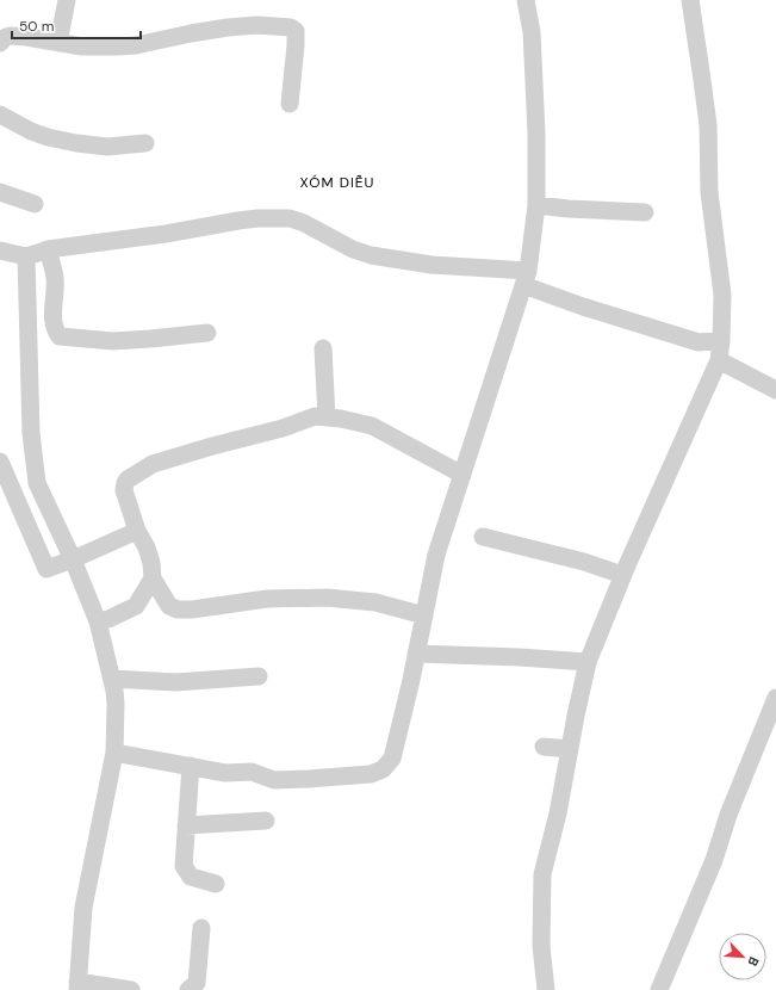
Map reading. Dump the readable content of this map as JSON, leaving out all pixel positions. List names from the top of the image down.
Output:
{
  "districts": ["XÓM DIỄU"],
  "scale_bar": "50 m",
  "north": "bottom right"
}
